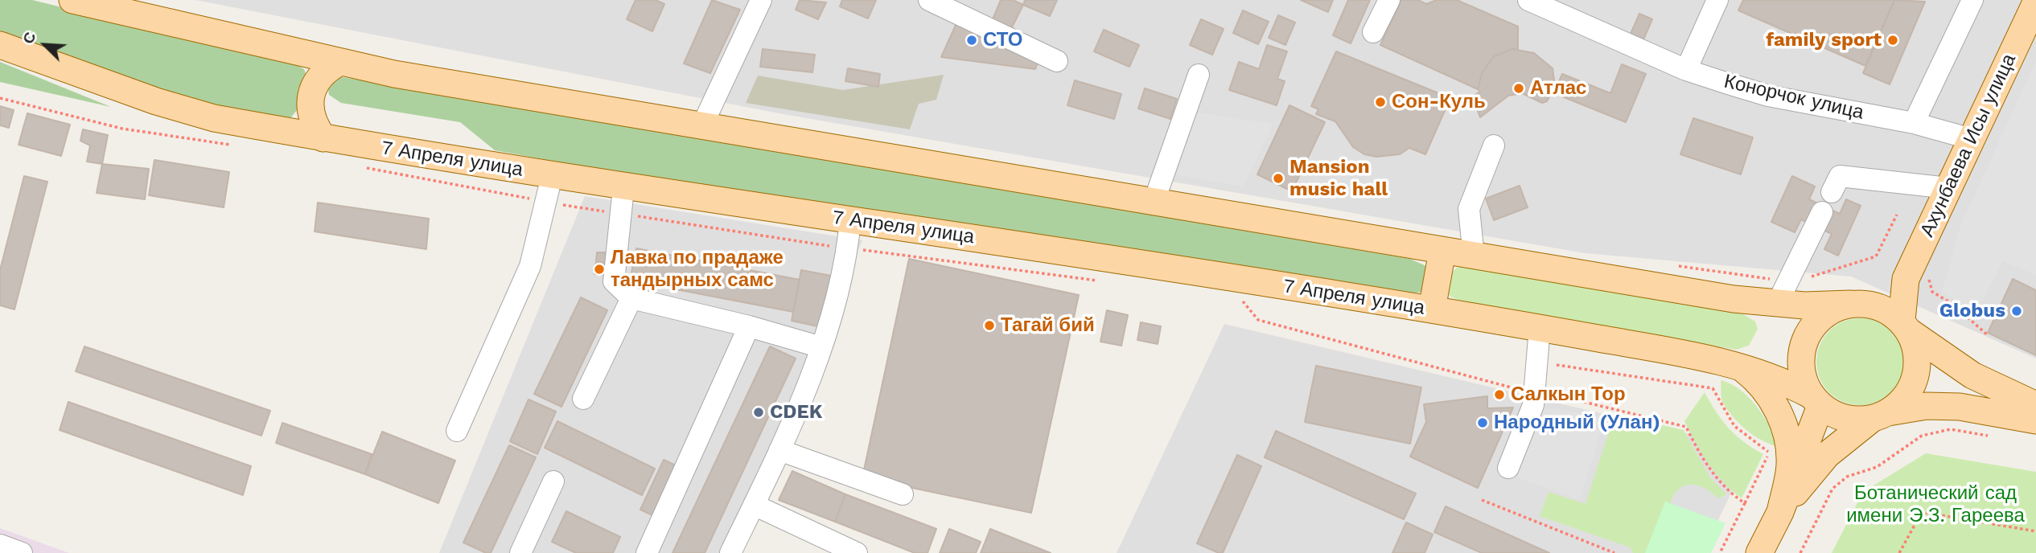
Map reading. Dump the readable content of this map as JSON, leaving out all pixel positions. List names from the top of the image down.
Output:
{
  "streets": {
    "main road": ["Ахунбаева Исы улица", "7 Апреля улица"],
    "street": ["Конорчок улица"]
  },
  "crossings": [
    ["Конорчок улица", "Ахунбаева Исы улица"],
    ["Ахунбаева Исы улица", "7 Апреля улица"]
  ],
  "parks": ["Ботанический сад имени Э.З. Гареева"],
  "places": [
    "СТО",
    "family sport",
    "Атлас",
    "Сон-Куль",
    "Mansion music hall",
    "Лавка по прадаже тандырных самс",
    "Globus",
    "Тагай бий",
    "Салкын Тор",
    "CDEK",
    "Народный (Улан)"
  ],
  "north": "top left"
}
